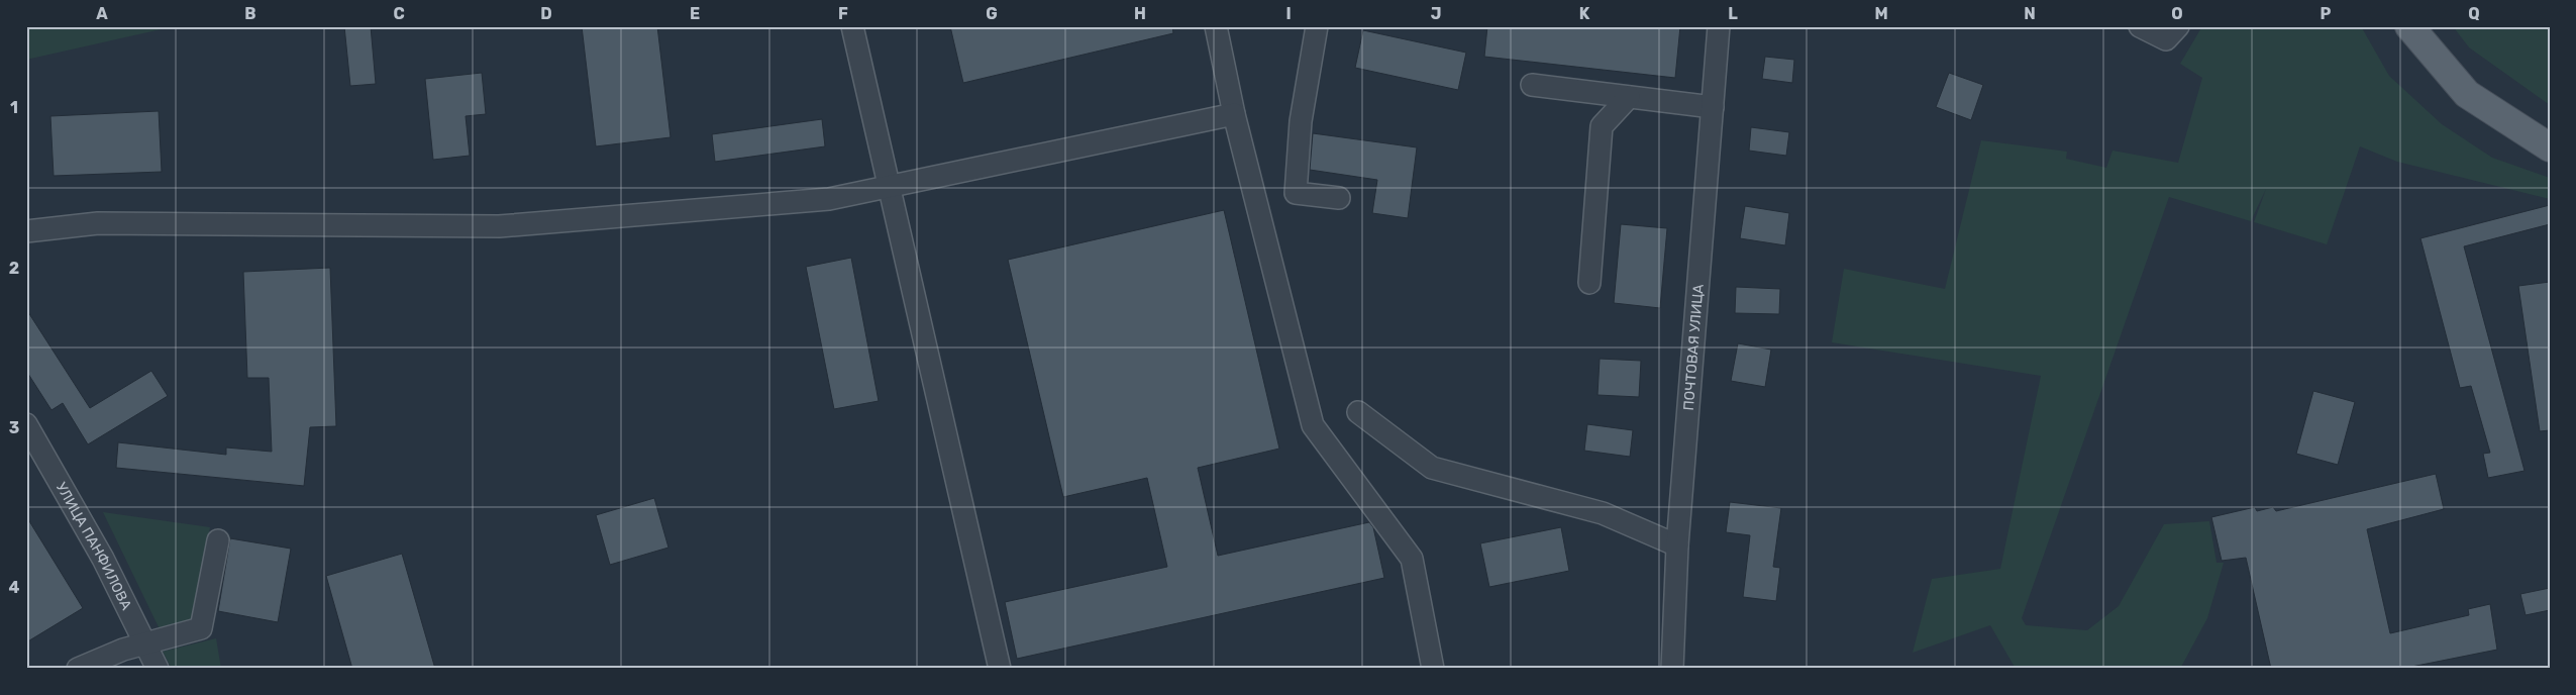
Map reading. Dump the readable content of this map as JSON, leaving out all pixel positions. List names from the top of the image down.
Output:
{
  "streets": {
    "street": ["ПОЧТОВАЯ УЛИЦА", "УЛИЦА ПАНФИЛОВА"]
  },
  "grid": {
    "columns": [
      "A",
      "B",
      "C",
      "D",
      "E",
      "F",
      "G",
      "H",
      "I",
      "J",
      "K",
      "L",
      "M",
      "N",
      "O",
      "P",
      "Q"
    ],
    "rows": [
      "1",
      "2",
      "3",
      "4"
    ]
  }
}
